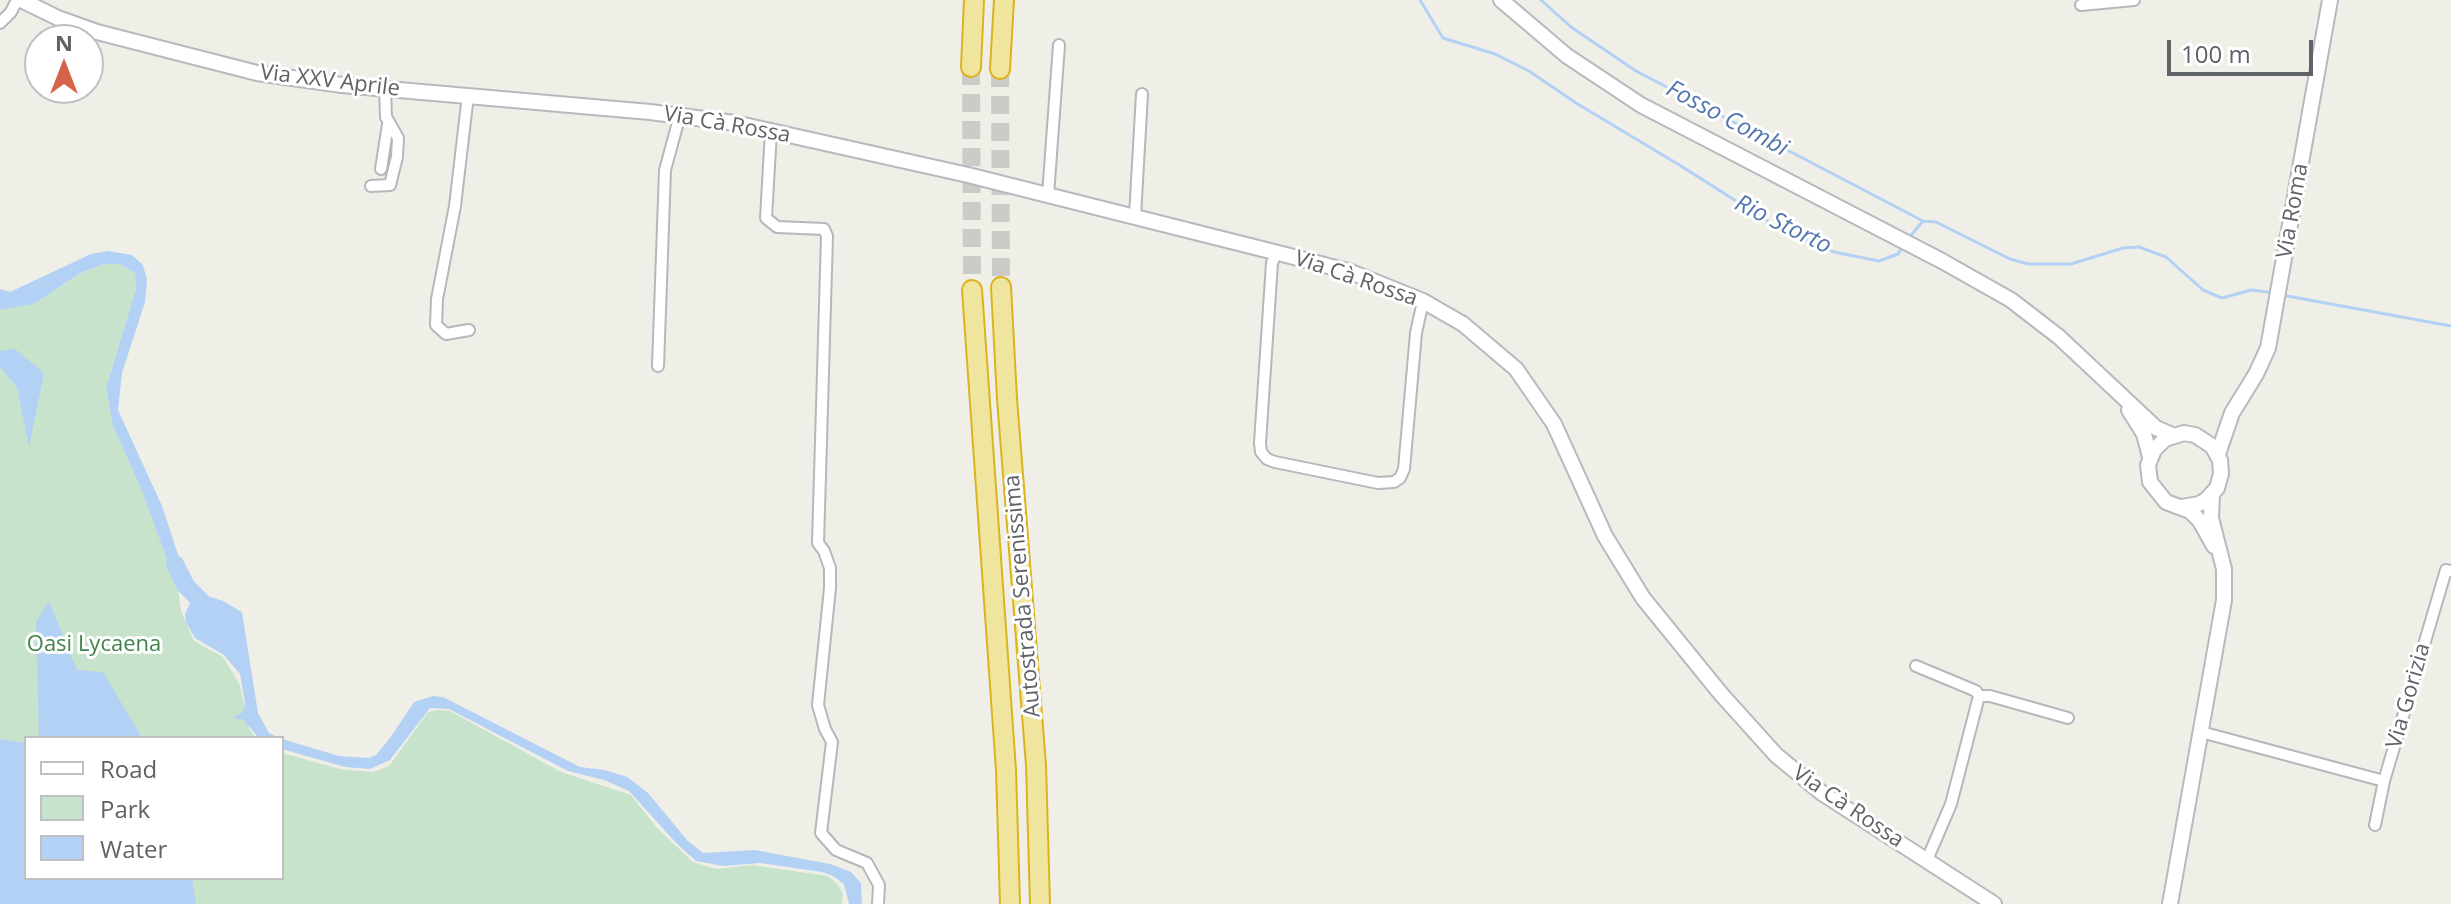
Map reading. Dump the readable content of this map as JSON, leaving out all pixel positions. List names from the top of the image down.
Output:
{
  "streets": {
    "highway": ["Autostrada Serenissima"],
    "main road": ["Via XXV Aprile", "Via Cà Rossa", "Via Roma"],
    "street": ["Via Gorizia"]
  },
  "crossings": [
    ["Via XXV Aprile", "Via Cà Rossa"]
  ],
  "water": ["Fosso Combi", "Rio Storto"],
  "parks": ["Oasi Lycaena"],
  "legend": ["Road", "Park", "Water"],
  "scale_bar": "100 m",
  "north": "top"
}
